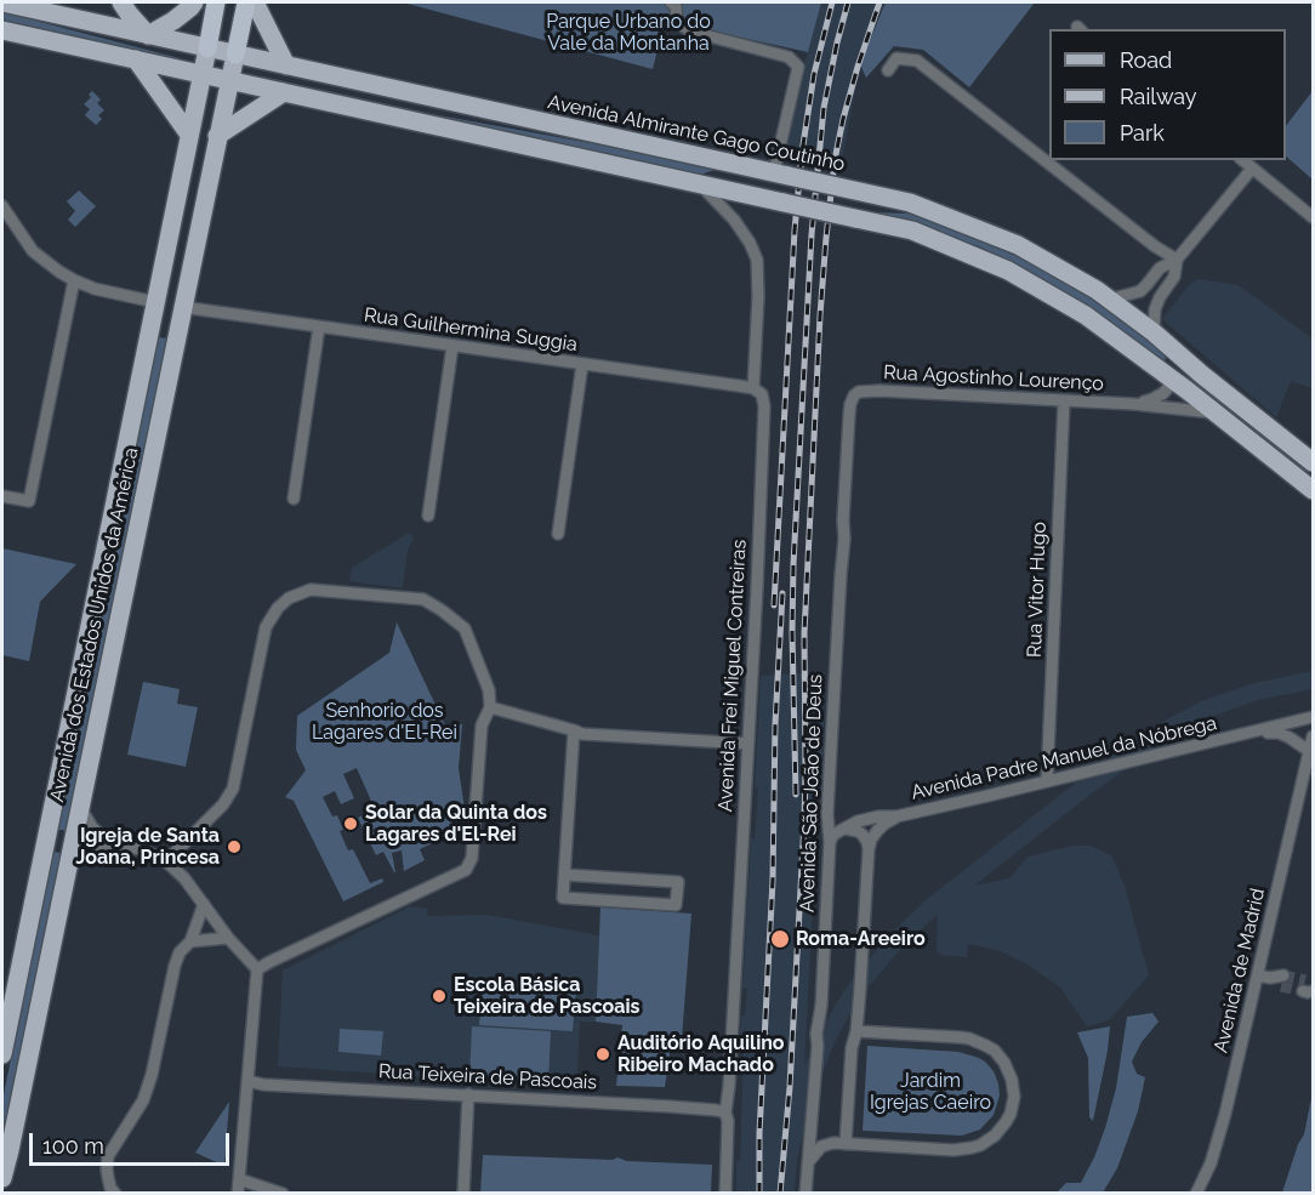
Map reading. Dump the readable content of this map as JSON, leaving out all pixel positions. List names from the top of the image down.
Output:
{
  "streets": {
    "main road": ["Avenida Almirante Gago Coutinho", "Avenida dos Estados Unidos da América"],
    "street": [
      "Rua Guilhermina Suggia",
      "Rua Agostinho Lourenço",
      "Rua Vitor Hugo",
      "Avenida Frei Miguel Contreiras",
      "Avenida Padre Manuel da Nóbrega",
      "Avenida São João de Deus",
      "Avenida de Madrid",
      "Rua Teixeira de Pascoais"
    ]
  },
  "crossings": [
    ["Avenida Almirante Gago Coutinho", "Avenida dos Estados Unidos da América"],
    ["Rua Guilhermina Suggia", "Avenida dos Estados Unidos da América"],
    ["Rua Guilhermina Suggia", "Avenida Frei Miguel Contreiras"],
    ["Rua Agostinho Lourenço", "Rua Vitor Hugo"],
    ["Rua Agostinho Lourenço", "Avenida São João de Deus"],
    ["Rua Vitor Hugo", "Avenida Padre Manuel da Nóbrega"],
    ["Avenida Frei Miguel Contreiras", "Rua Teixeira de Pascoais"],
    ["Avenida Padre Manuel da Nóbrega", "Avenida São João de Deus"]
  ],
  "parks": ["Parque Urbano do Vale da Montanha", "Senhorio dos Lagares d'El-Rei", "Jardim Igrejas Caeiro"],
  "places": [
    "Solar da Quinta dos Lagares d'El-Rei",
    "Igreja de Santa Joana, Princesa",
    "Roma-Areeiro",
    "Escola Básica Teixeira de Pascoais",
    "Auditório Aquilino Ribeiro Machado"
  ],
  "legend": ["Road", "Railway", "Park"],
  "scale_bar": "100 m"
}
